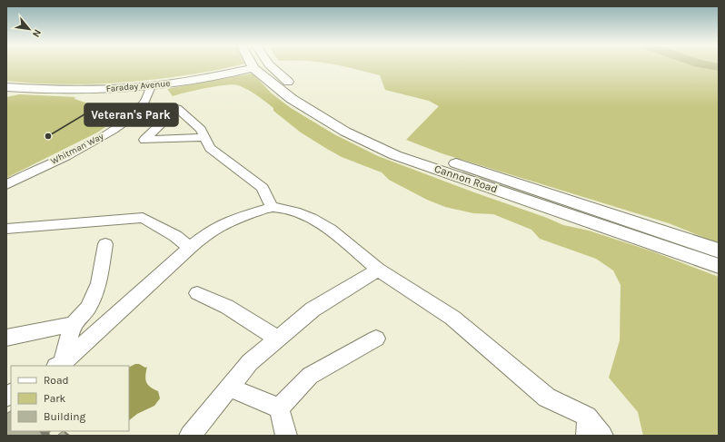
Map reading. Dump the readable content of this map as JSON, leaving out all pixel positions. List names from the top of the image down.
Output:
{
  "streets": {
    "main road": ["Faraday Avenue", "Cannon Road"],
    "street": ["Whitman Way"]
  },
  "crossings": [
    ["Faraday Avenue", "Whitman Way"],
    ["Faraday Avenue", "Cannon Road"]
  ],
  "places": ["Veteran's Park"],
  "legend": ["Road", "Park", "Building"],
  "north": "bottom right"
}
